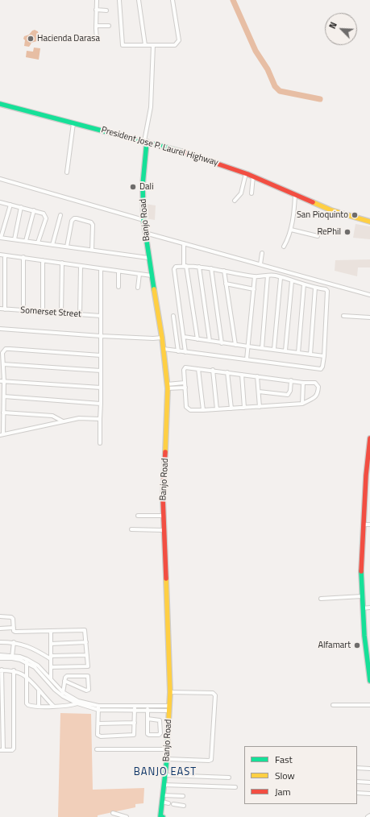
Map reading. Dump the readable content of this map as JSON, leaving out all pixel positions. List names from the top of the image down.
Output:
{
  "streets": {
    "main road": ["President Jose P. Laurel Highway", "Banjo Road"],
    "street": ["Somerset Street"]
  },
  "crossings": [
    ["President Jose P. Laurel Highway", "Banjo Road"]
  ],
  "districts": ["BANJO EAST"],
  "places": [
    "Hacienda Darasa",
    "Dali",
    "San Pioquinto",
    "RePhil",
    "Alfamart"
  ],
  "legend": ["Fast", "Slow", "Jam"],
  "north": "top left"
}
